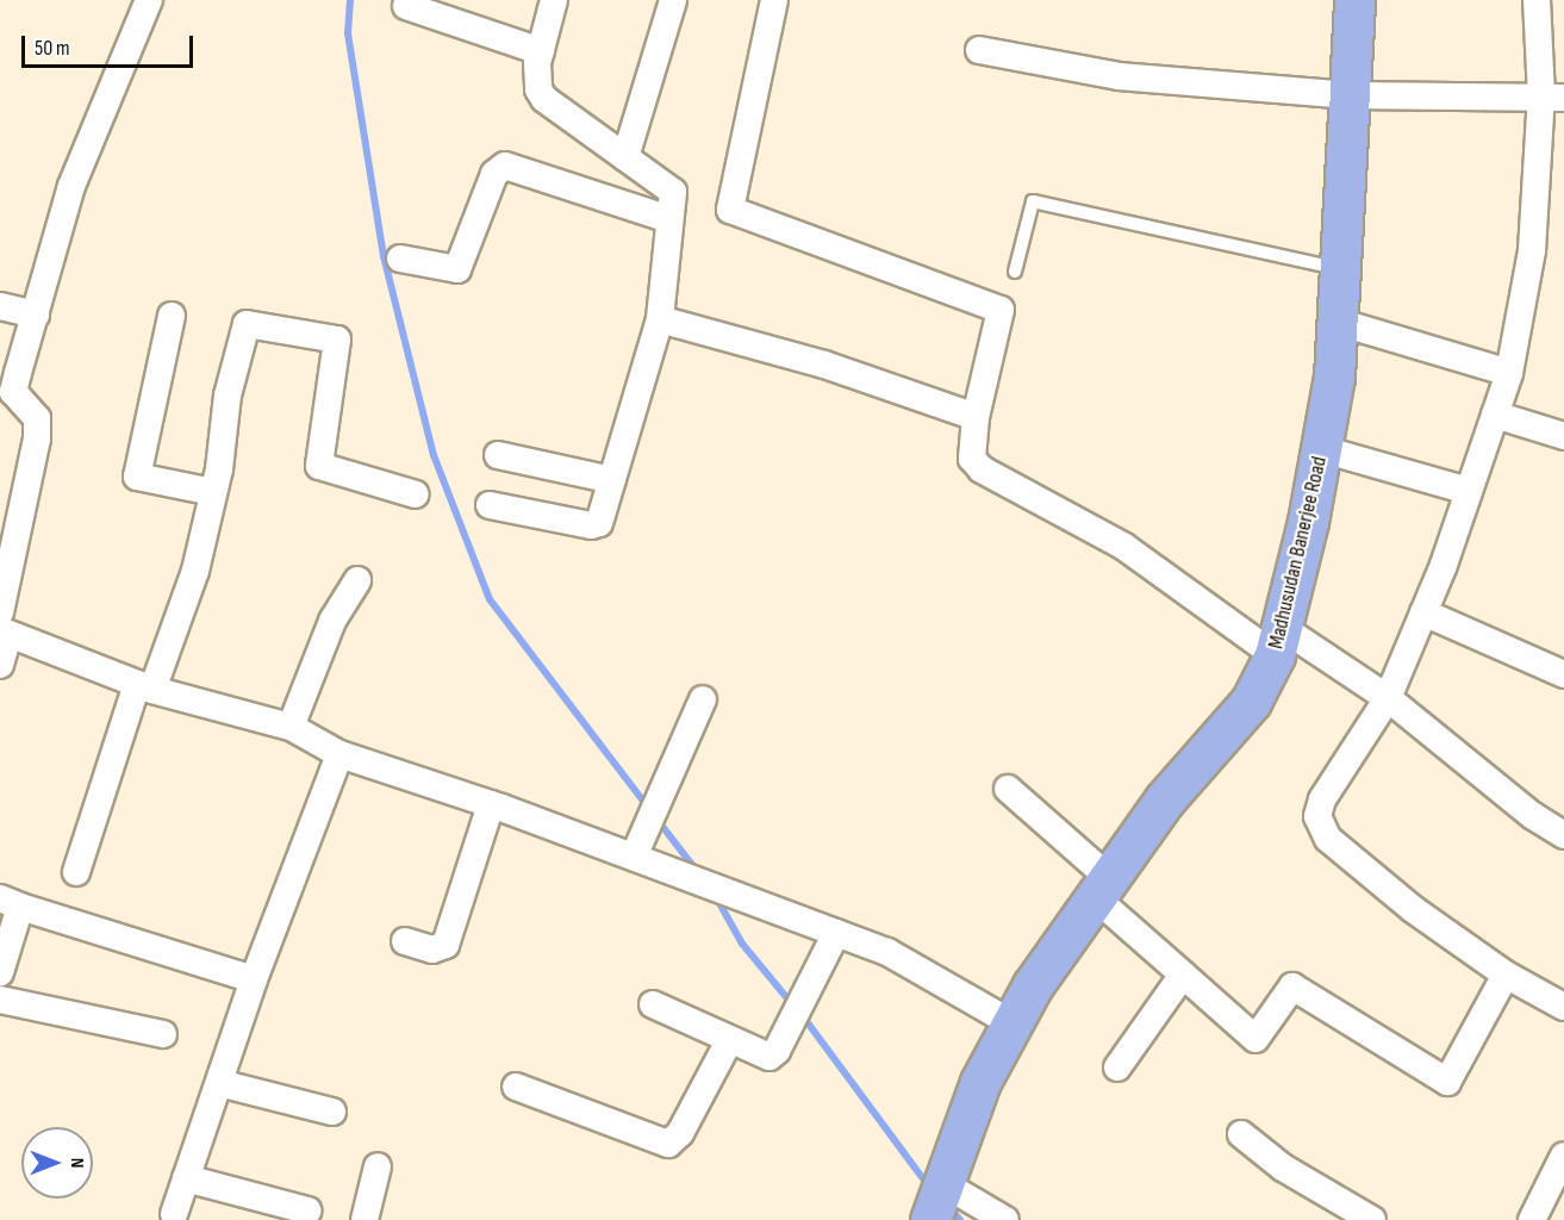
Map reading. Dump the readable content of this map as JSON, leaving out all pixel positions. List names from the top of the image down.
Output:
{
  "streets": {
    "main road": ["Madhusudan Banerjee Road"]
  },
  "scale_bar": "50 m",
  "north": "right"
}
